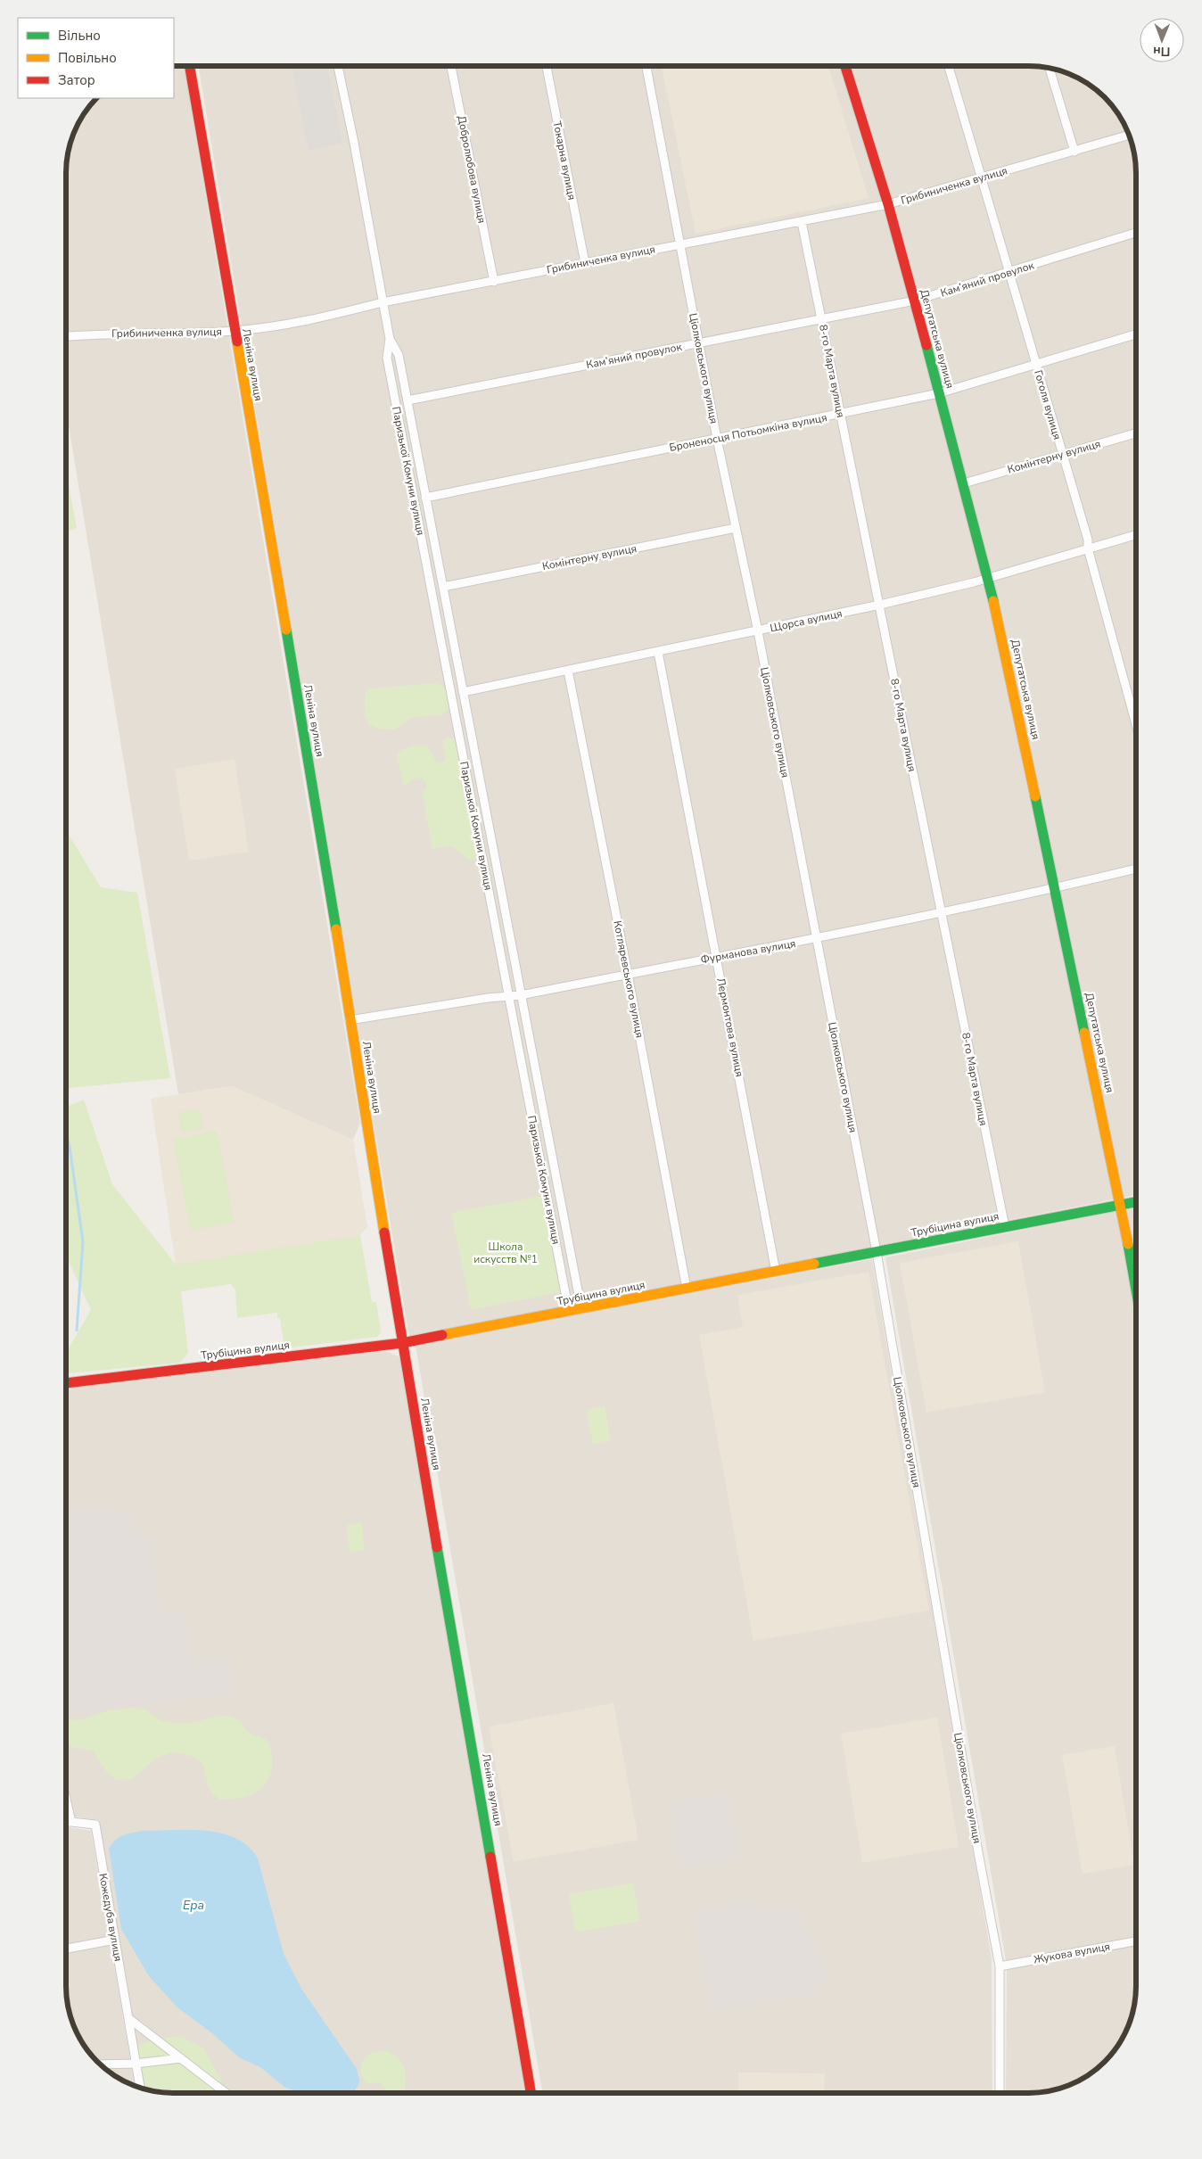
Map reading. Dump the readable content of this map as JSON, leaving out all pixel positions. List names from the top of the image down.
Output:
{
  "streets": {
    "street": [
      "Токарна вулиця",
      "Добролюбова вулиця",
      "Грибиниченка вулиця",
      "Кам’яний провулок",
      "Депутатська вулиця",
      "Леніна вулиця",
      "Ціолковського вулиця",
      "8-го Марта вулиця",
      "Гоголя вулиця",
      "Броненосця Потьомкіна вулиця",
      "Комінтерну вулиця",
      "Паризької Комуни вулиця",
      "Щорса вулиця",
      "Фурманова вулиця",
      "Котляревського вулиця",
      "Лермонтова вулиця",
      "Трубіцина вулиця",
      "Кожедуба вулиця",
      "Жукова вулиця"
    ]
  },
  "crossings": [
    ["Токарна вулиця", "Грибиниченка вулиця"],
    ["Добролюбова вулиця", "Грибиниченка вулиця"],
    ["Грибиниченка вулиця", "Депутатська вулиця"],
    ["Грибиниченка вулиця", "Леніна вулиця"],
    ["Грибиниченка вулиця", "Ціолковського вулиця"],
    ["Грибиниченка вулиця", "8-го Марта вулиця"],
    ["Грибиниченка вулиця", "Гоголя вулиця"],
    ["Грибиниченка вулиця", "Паризької Комуни вулиця"],
    ["Кам’яний провулок", "Депутатська вулиця"],
    ["Кам’яний провулок", "Ціолковського вулиця"],
    ["Кам’яний провулок", "8-го Марта вулиця"],
    ["Кам’яний провулок", "Гоголя вулиця"],
    ["Кам’яний провулок", "Паризької Комуни вулиця"],
    ["Депутатська вулиця", "Броненосця Потьомкіна вулиця"],
    ["Депутатська вулиця", "Комінтерну вулиця"],
    ["Депутатська вулиця", "Щорса вулиця"],
    ["Депутатська вулиця", "Фурманова вулиця"],
    ["Депутатська вулиця", "Трубіцина вулиця"],
    ["Леніна вулиця", "Фурманова вулиця"],
    ["Леніна вулиця", "Трубіцина вулиця"],
    ["Ціолковського вулиця", "Броненосця Потьомкіна вулиця"],
    ["Ціолковського вулиця", "Комінтерну вулиця"],
    ["Ціолковського вулиця", "Щорса вулиця"],
    ["Ціолковського вулиця", "Фурманова вулиця"],
    ["Ціолковського вулиця", "Трубіцина вулиця"],
    ["Ціолковського вулиця", "Жукова вулиця"],
    ["8-го Марта вулиця", "Броненосця Потьомкіна вулиця"],
    ["8-го Марта вулиця", "Щорса вулиця"],
    ["8-го Марта вулиця", "Фурманова вулиця"],
    ["8-го Марта вулиця", "Трубіцина вулиця"],
    ["Гоголя вулиця", "Броненосця Потьомкіна вулиця"],
    ["Гоголя вулиця", "Комінтерну вулиця"],
    ["Гоголя вулиця", "Щорса вулиця"],
    ["Броненосця Потьомкіна вулиця", "Паризької Комуни вулиця"],
    ["Комінтерну вулиця", "Паризької Комуни вулиця"],
    ["Паризької Комуни вулиця", "Щорса вулиця"],
    ["Паризької Комуни вулиця", "Фурманова вулиця"],
    ["Паризької Комуни вулиця", "Трубіцина вулиця"],
    ["Щорса вулиця", "Котляревського вулиця"],
    ["Щорса вулиця", "Лермонтова вулиця"],
    ["Фурманова вулиця", "Котляревського вулиця"],
    ["Фурманова вулиця", "Лермонтова вулиця"],
    ["Котляревського вулиця", "Трубіцина вулиця"],
    ["Лермонтова вулиця", "Трубіцина вулиця"]
  ],
  "water": ["Ера"],
  "parks": ["Школа искусств №1"],
  "legend": ["Вільно", "Повільно", "Затор"],
  "north": "bottom"
}
